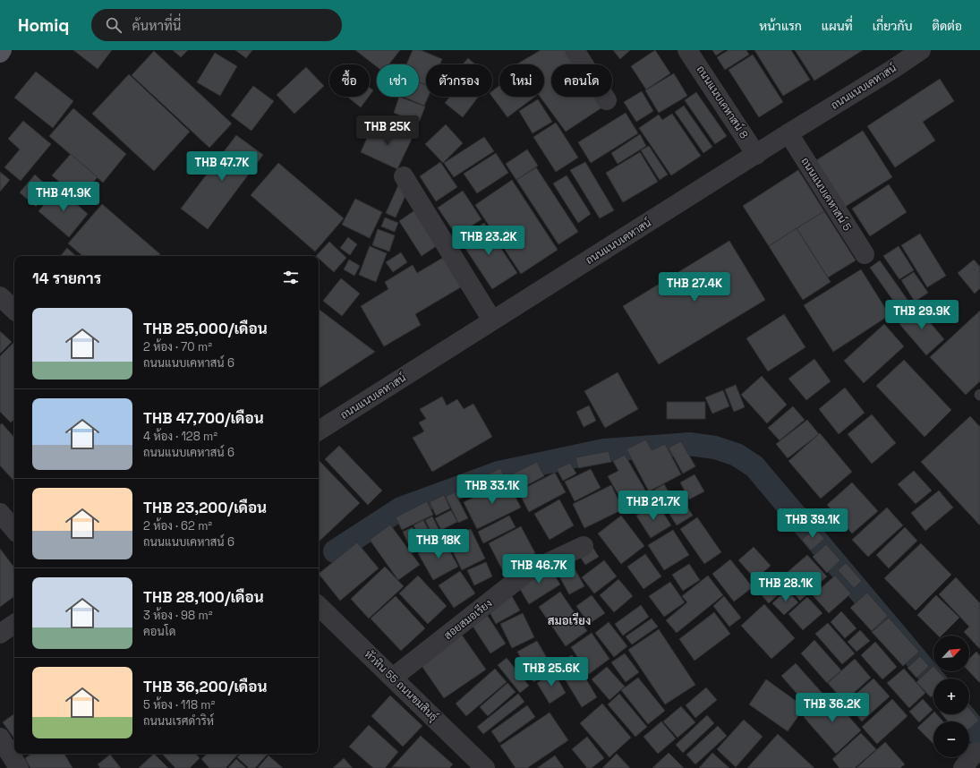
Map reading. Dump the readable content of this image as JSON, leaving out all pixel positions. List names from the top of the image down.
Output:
{
  "streets": {
    "street": [
      "ถนนแนบเคหาสน์",
      "ถนนแนบเคหาสน์ 8",
      "ถนนแนบเคหาสน์ 5",
      "สอยสมอเรียง",
      "หัวหิน 55 ถนนชมสินธุ์"
    ]
  },
  "crossings": [
    ["ถนนแนบเคหาสน์", "ถนนแนบเคหาสน์ 8"],
    ["ถนนแนบเคหาสน์", "ถนนแนบเคหาสน์ 5"],
    ["สอยสมอเรียง", "หัวหิน 55 ถนนชมสินธุ์"]
  ],
  "districts": ["สมอเรียง"],
  "north": "top right",
  "page": {
    "header": "Homiq",
    "search": "ค้นหาที่นี่",
    "nav": [
      "หน้าแรก",
      "แผนที่",
      "เกี่ยวกับ",
      "ติดต่อ"
    ],
    "chip": [
      "ซื้อ",
      "เช่า",
      "ตัวกรอง",
      "ใหม่",
      "คอนโด"
    ],
    "price": [
      "THB 25K",
      "THB 47.7K",
      "THB 41.9K",
      "THB 23.2K",
      "THB 27.4K",
      "THB 29.9K",
      "THB 33.1K",
      "THB 21.7K",
      "THB 39.1K",
      "THB 18K",
      "THB 46.7K",
      "THB 28.1K",
      "THB 25.6K",
      "THB 36.2K"
    ],
    "heading": "14 รายการ",
    "list": [
      {
        "name": "THB 25,000/เดือน",
        "note": "2 ห้อง · 70 m² · ถนนแนบเคหาสน์ 6"
      },
      {
        "name": "THB 47,700/เดือน",
        "note": "4 ห้อง · 128 m² · ถนนแนบเคหาสน์ 6"
      },
      {
        "name": "THB 23,200/เดือน",
        "note": "2 ห้อง · 62 m² · ถนนแนบเคหาสน์ 6"
      },
      {
        "name": "THB 28,100/เดือน",
        "note": "3 ห้อง · 98 m² · คอนโด"
      },
      {
        "name": "THB 36,200/เดือน",
        "note": "5 ห้อง · 118 m² · ถนนนเรศดำริห์"
      }
    ],
    "map_buttons": ["+", "−"]
  }
}
